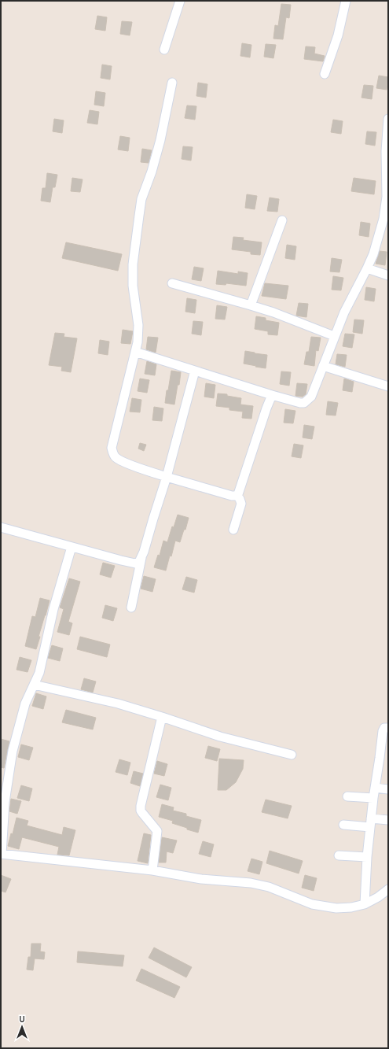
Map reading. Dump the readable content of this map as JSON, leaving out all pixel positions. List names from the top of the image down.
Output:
{
  "north": "top"
}
